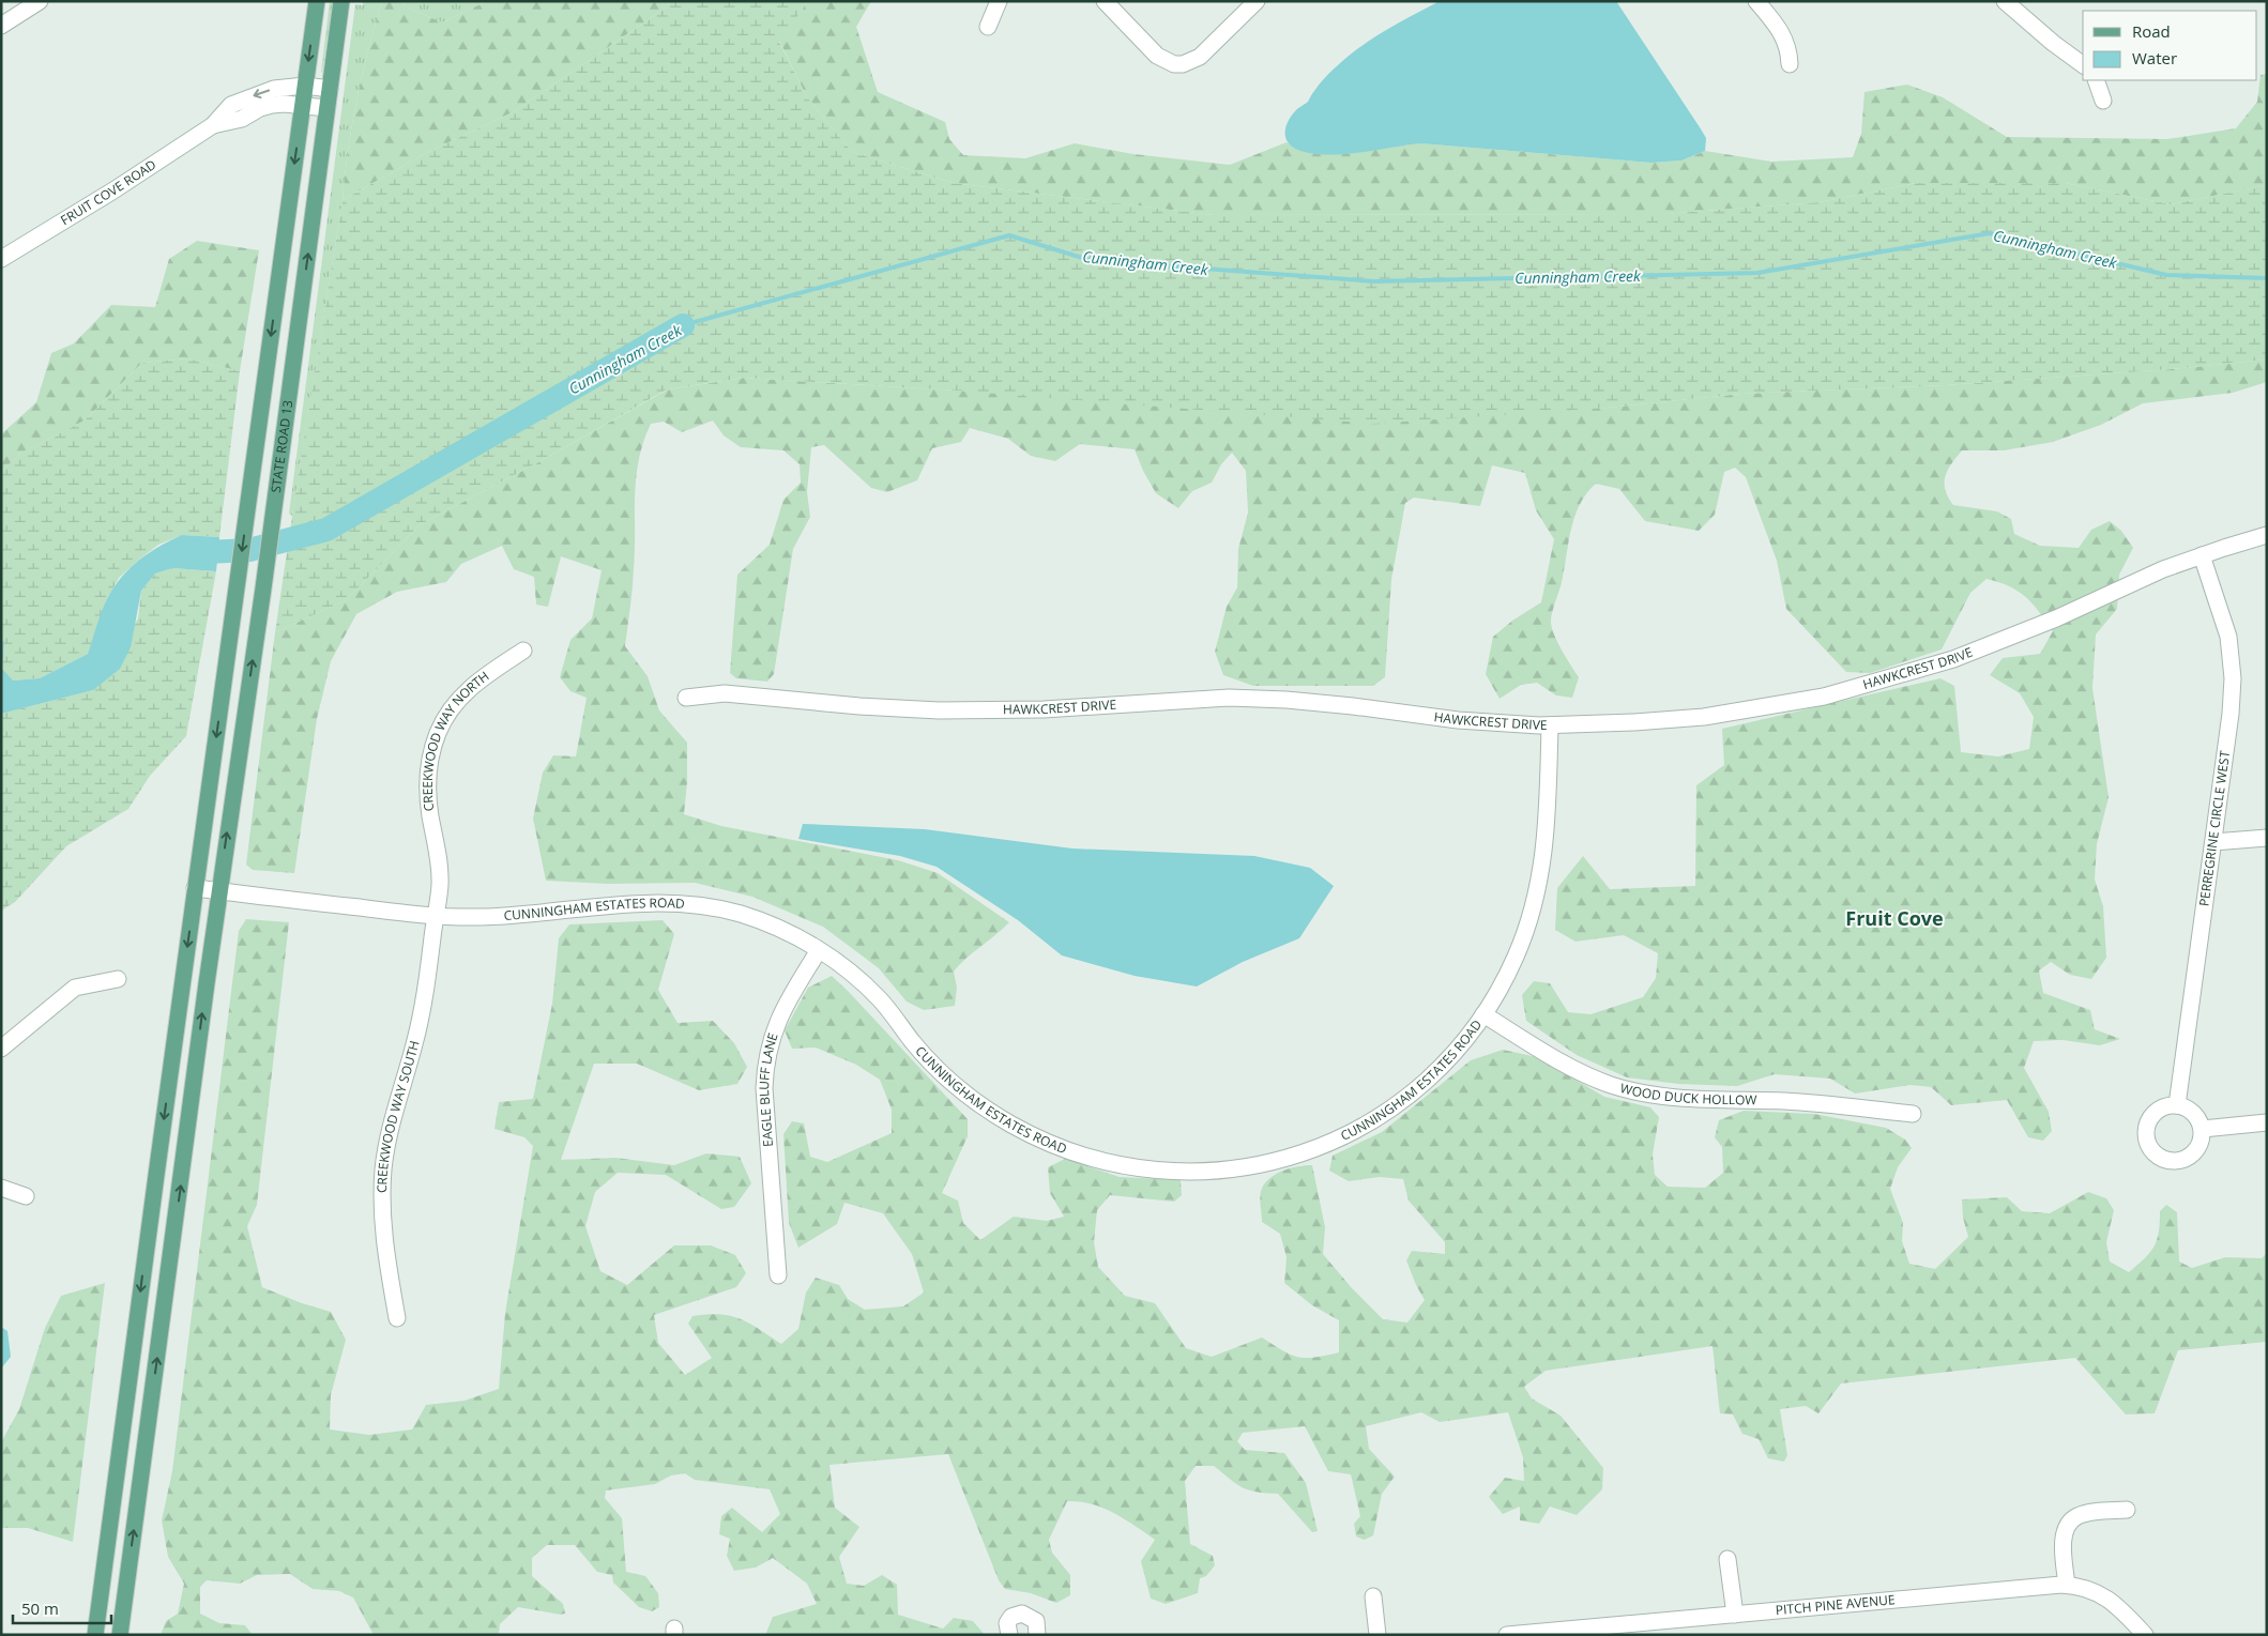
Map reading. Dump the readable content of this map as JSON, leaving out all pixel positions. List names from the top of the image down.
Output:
{
  "streets": {
    "main road": ["STATE ROAD 13"],
    "street": [
      "FRUIT COVE ROAD",
      "HAWKCREST DRIVE",
      "CREEKWOOD WAY NORTH",
      "PERREGRINE CIRCLE WEST",
      "CUNNINGHAM ESTATES ROAD",
      "EAGLE BLUFF LANE",
      "WOOD DUCK HOLLOW",
      "CREEKWOOD WAY SOUTH",
      "PITCH PINE AVENUE"
    ]
  },
  "crossings": [
    ["FRUIT COVE ROAD", "STATE ROAD 13"],
    ["STATE ROAD 13", "CUNNINGHAM ESTATES ROAD"],
    ["HAWKCREST DRIVE", "PERREGRINE CIRCLE WEST"],
    ["HAWKCREST DRIVE", "CUNNINGHAM ESTATES ROAD"],
    ["CREEKWOOD WAY NORTH", "CUNNINGHAM ESTATES ROAD"],
    ["CREEKWOOD WAY NORTH", "CREEKWOOD WAY SOUTH"],
    ["CUNNINGHAM ESTATES ROAD", "EAGLE BLUFF LANE"],
    ["CUNNINGHAM ESTATES ROAD", "WOOD DUCK HOLLOW"],
    ["CUNNINGHAM ESTATES ROAD", "CREEKWOOD WAY SOUTH"]
  ],
  "districts": ["Fruit Cove"],
  "water": ["Cunningham Creek"],
  "legend": ["Road", "Water"],
  "scale_bar": "50 m"
}
